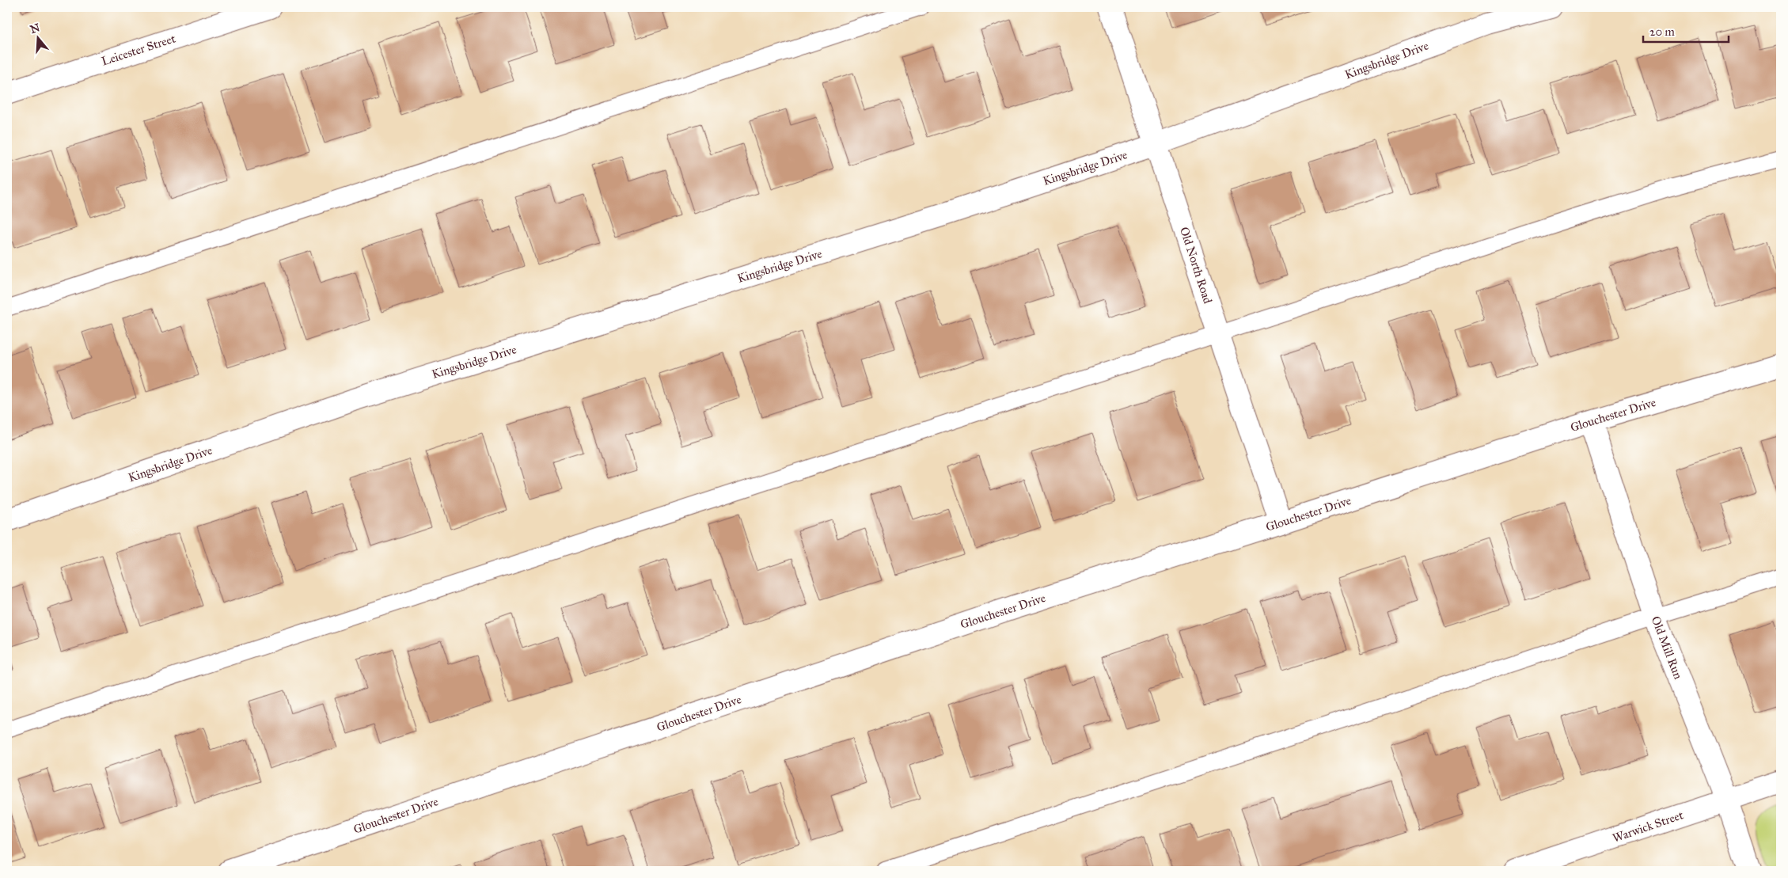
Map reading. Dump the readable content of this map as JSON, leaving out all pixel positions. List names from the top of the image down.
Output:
{
  "streets": {
    "street": [
      "Leicester Street",
      "Kingsbridge Drive",
      "Old North Road",
      "Glouchester Drive",
      "Old Mill Run",
      "Warwick Street"
    ]
  },
  "crossings": [
    ["Kingsbridge Drive", "Old North Road"],
    ["Old North Road", "Glouchester Drive"],
    ["Glouchester Drive", "Old Mill Run"],
    ["Old Mill Run", "Warwick Street"]
  ],
  "scale_bar": "20 m",
  "north": "top"
}
